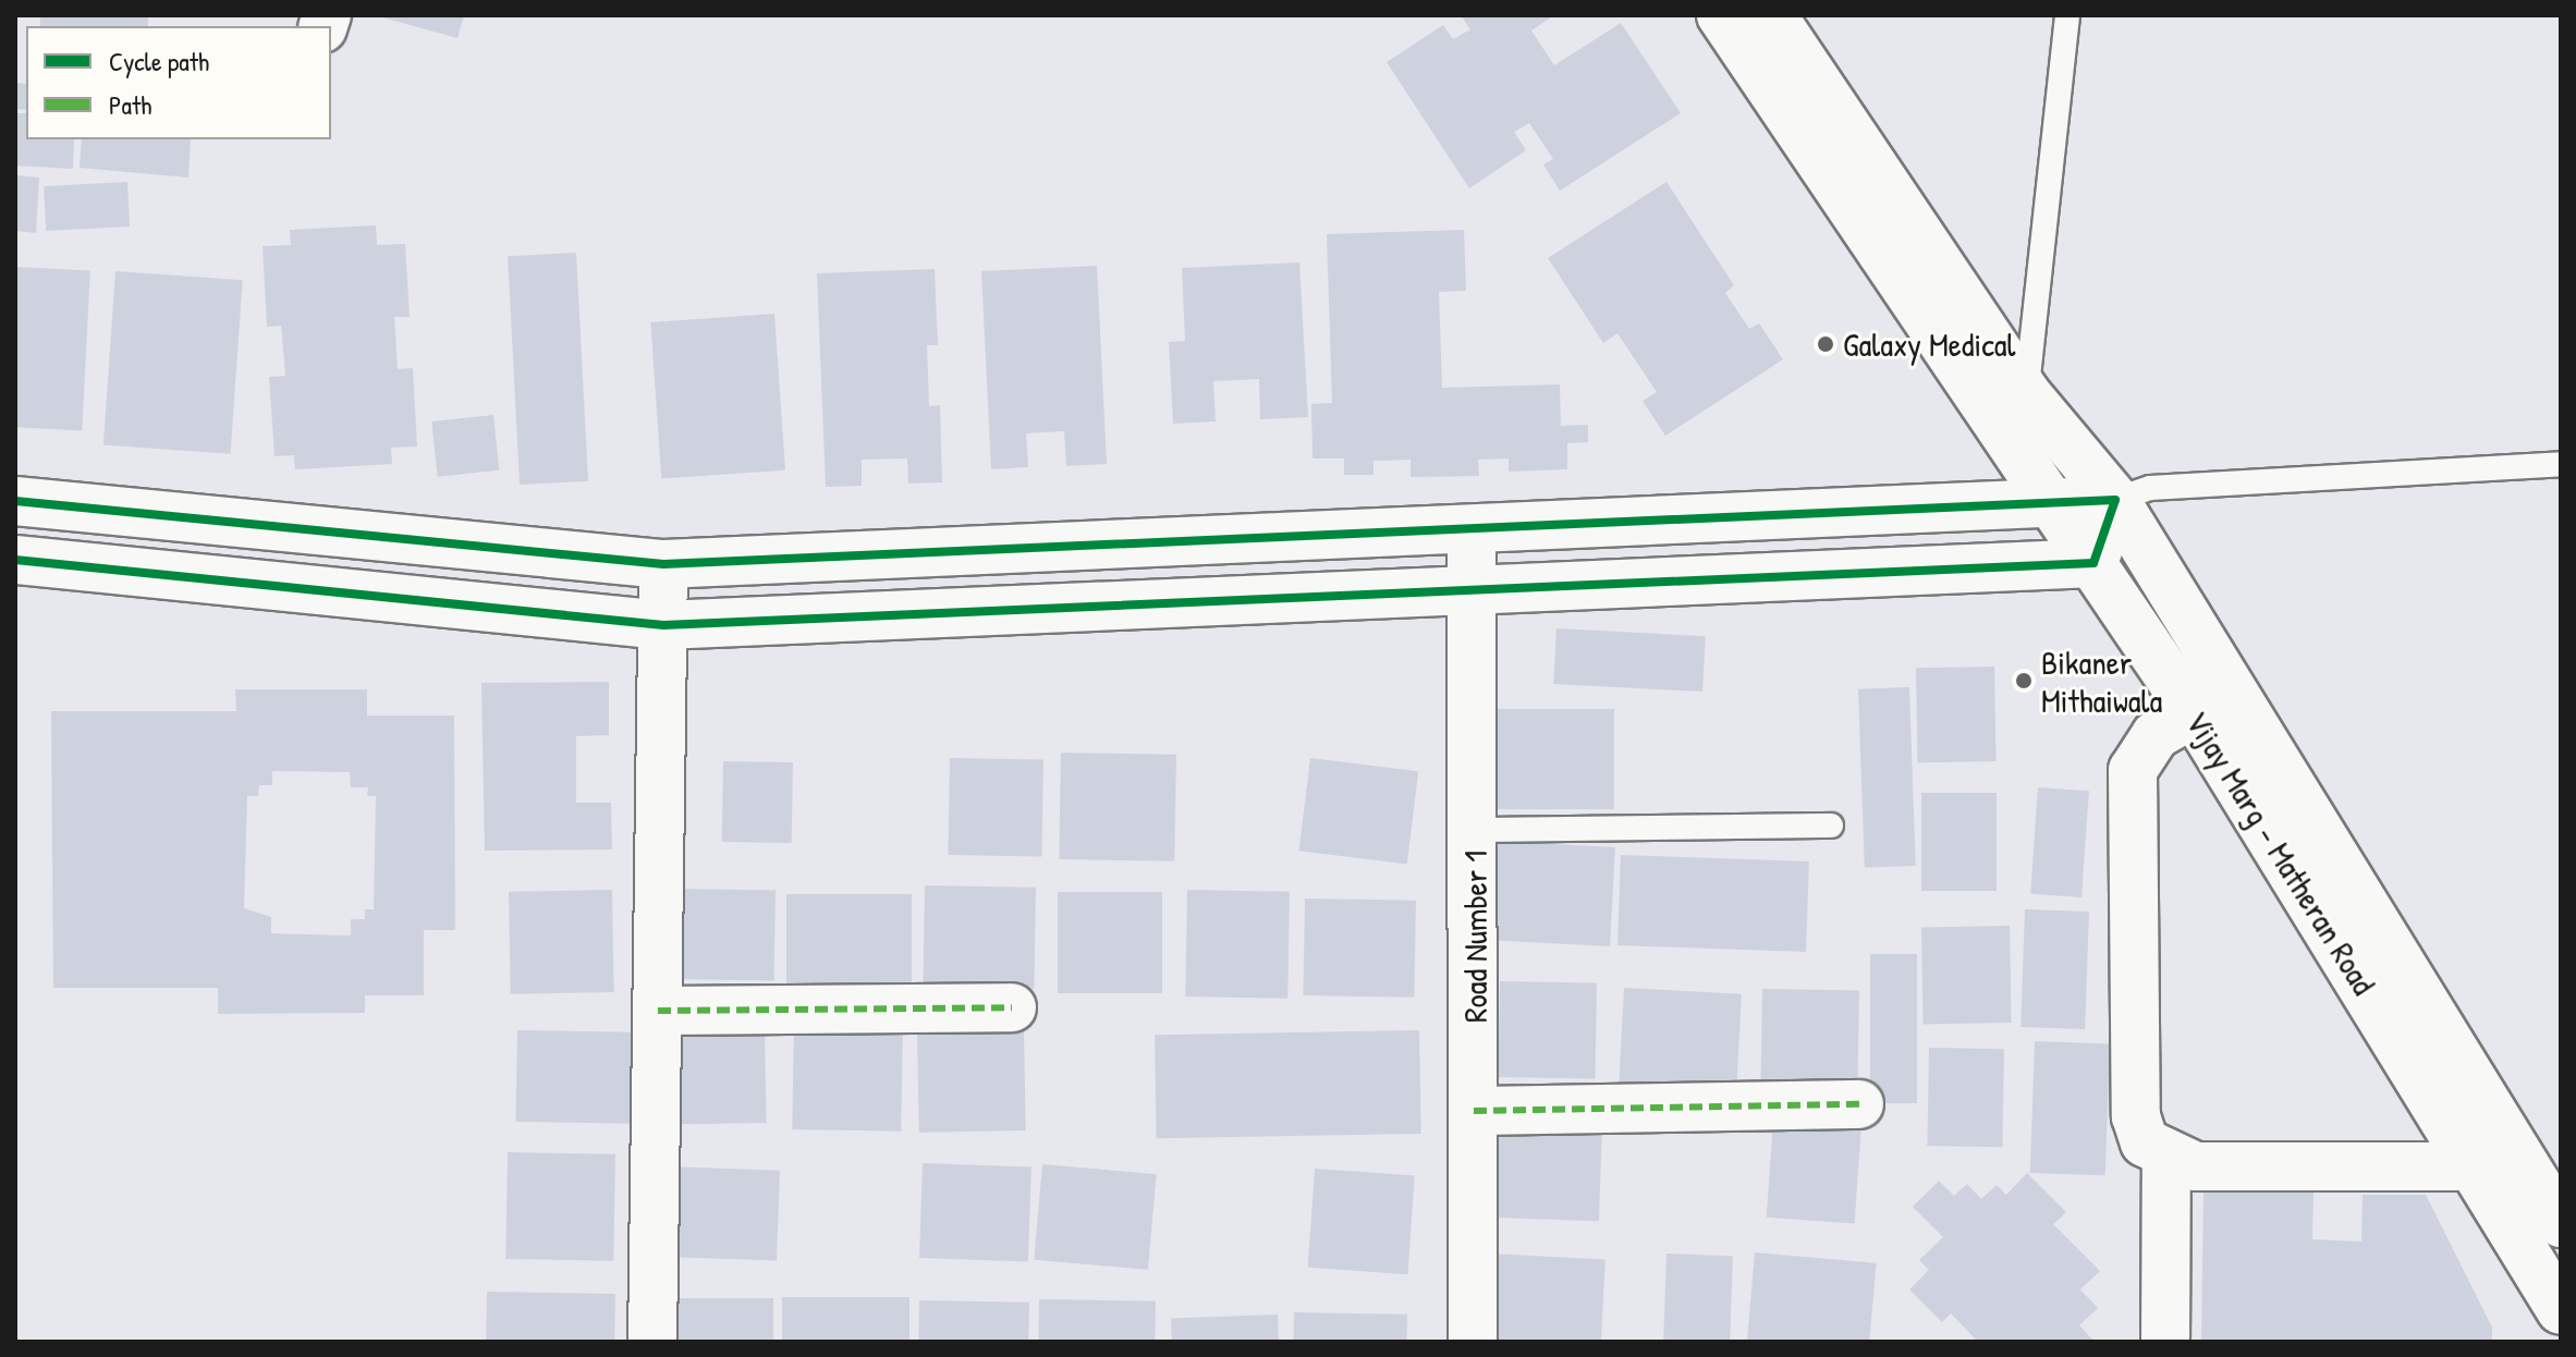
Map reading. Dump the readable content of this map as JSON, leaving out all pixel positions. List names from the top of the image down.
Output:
{
  "streets": {
    "street": ["Vijay Marg - Matheran Road", "Road Number 1"]
  },
  "places": ["Galaxy Medical", "Bikaner Mithaiwala"],
  "legend": ["Cycle path", "Path"]
}
